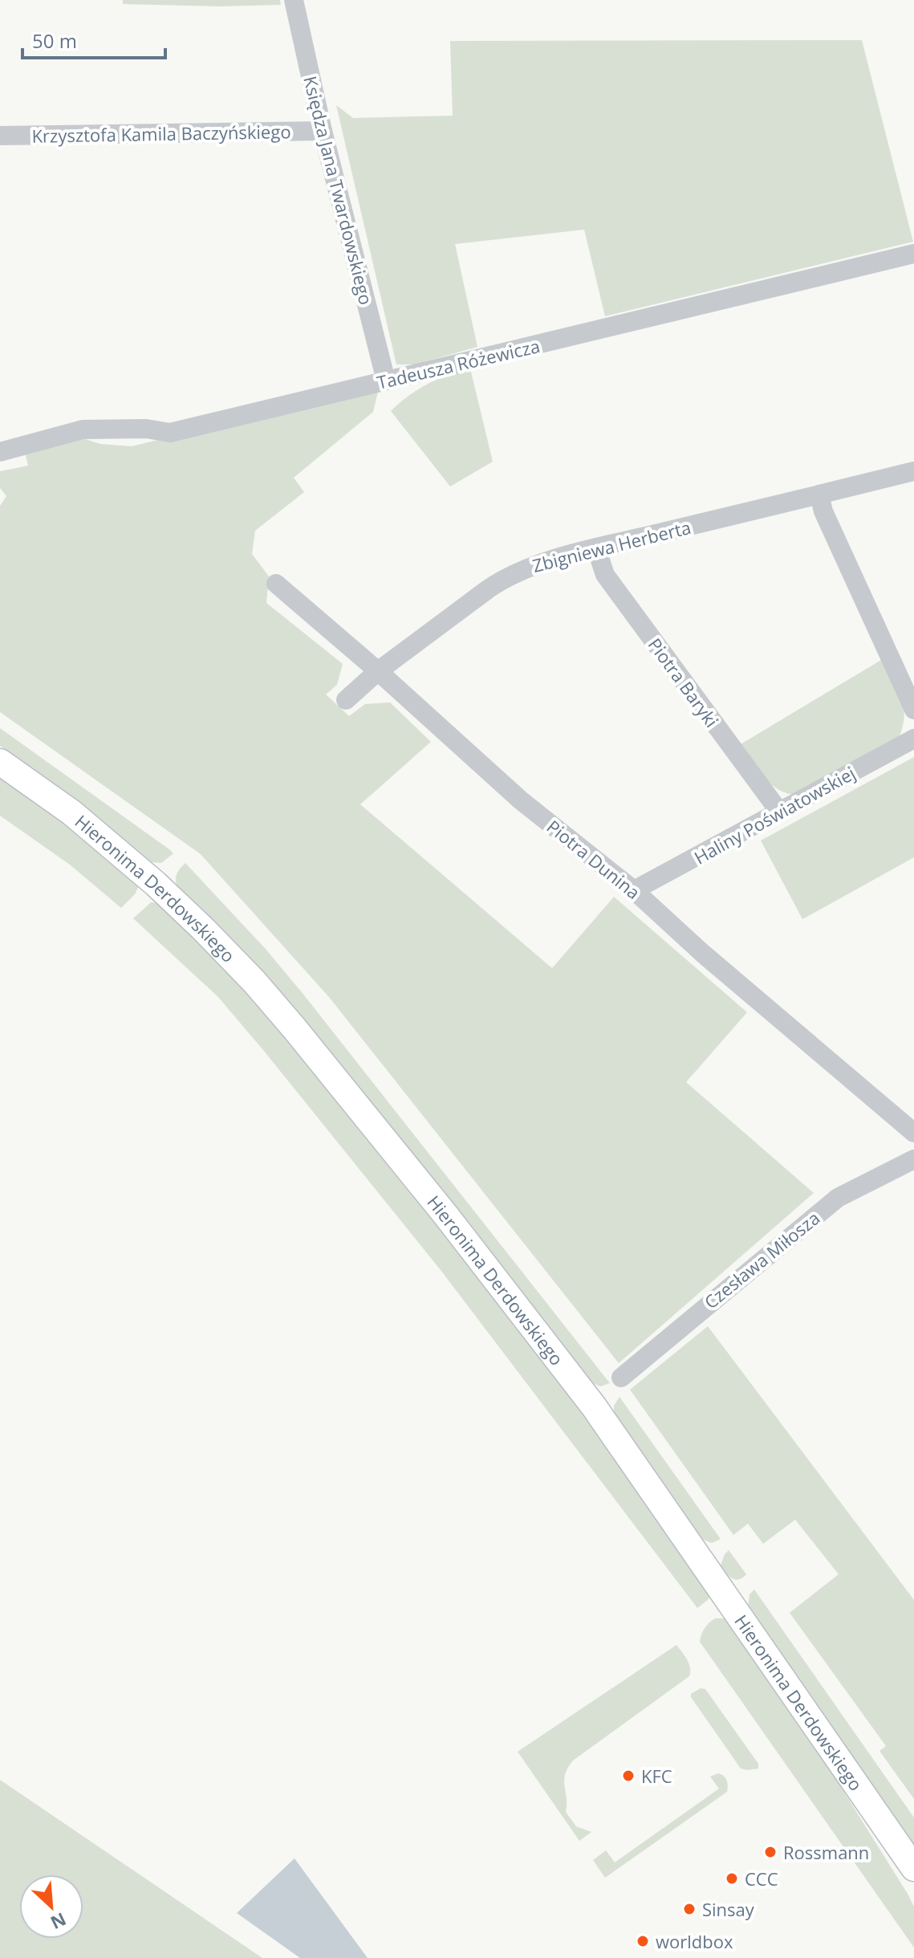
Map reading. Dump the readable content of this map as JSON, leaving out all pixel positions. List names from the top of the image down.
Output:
{
  "streets": {
    "main road": ["Hieronima Derdowskiego"],
    "street": [
      "Krzysztofa Kamila Baczyńskiego",
      "Księdza Jana Twardowskiego",
      "Tadeusza Różewicza",
      "Zbigniewa Herberta",
      "Piotra Baryki",
      "Haliny Poświatowskiej",
      "Piotra Dunina",
      "Czesława Miłosza"
    ]
  },
  "crossings": [
    ["Krzysztofa Kamila Baczyńskiego", "Księdza Jana Twardowskiego"],
    ["Księdza Jana Twardowskiego", "Tadeusza Różewicza"],
    ["Zbigniewa Herberta", "Piotra Baryki"],
    ["Zbigniewa Herberta", "Piotra Dunina"],
    ["Piotra Baryki", "Haliny Poświatowskiej"],
    ["Haliny Poświatowskiej", "Piotra Dunina"]
  ],
  "places": [
    "KFC",
    "Rossmann",
    "CCC",
    "Sinsay",
    "worldbox"
  ],
  "scale_bar": "50 m",
  "north": "bottom right"
}
